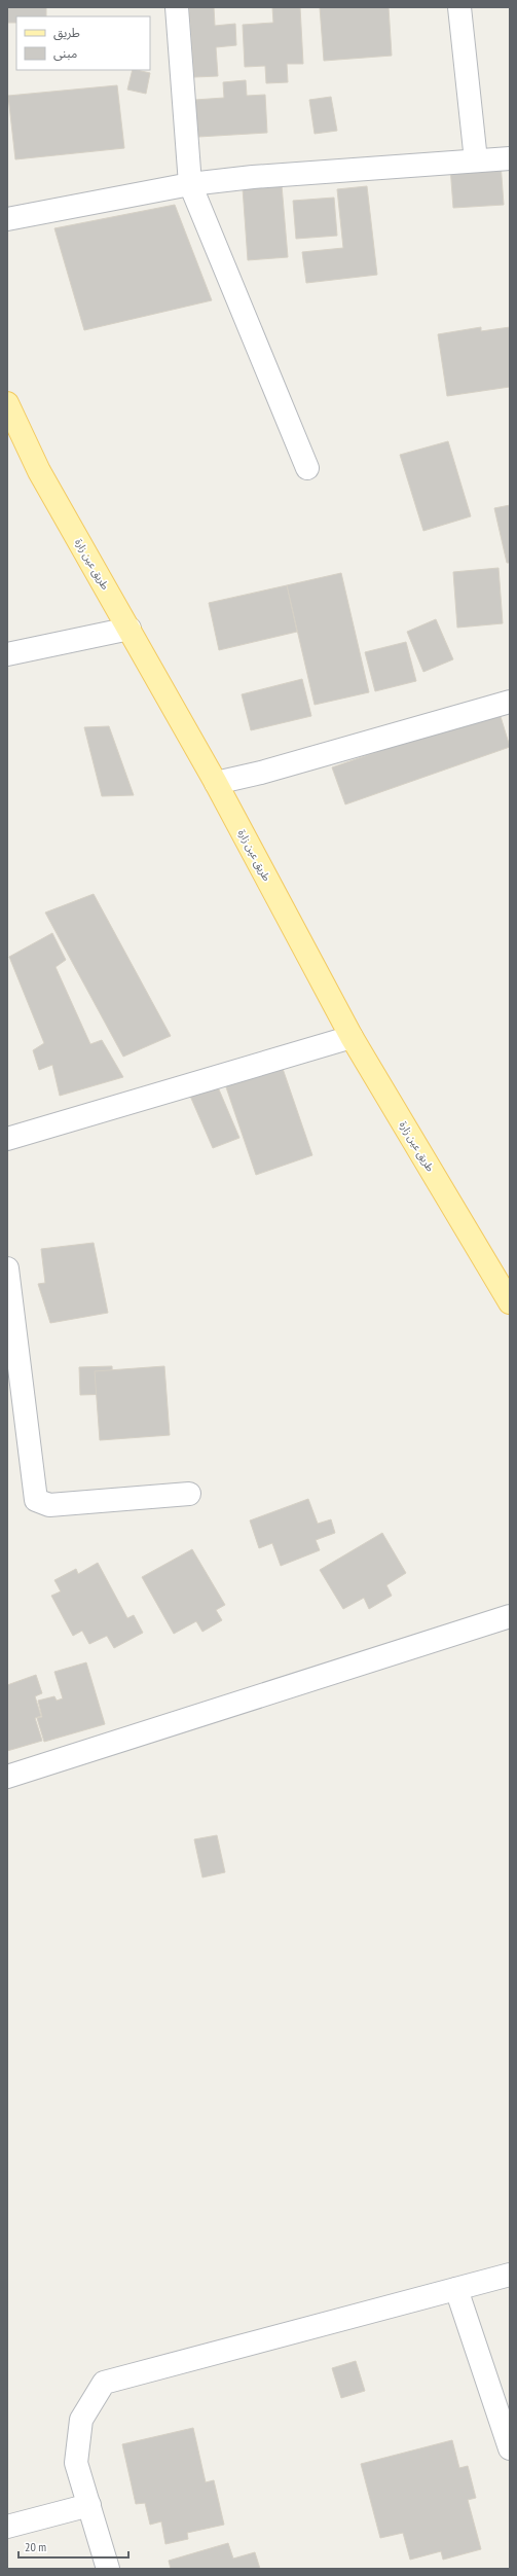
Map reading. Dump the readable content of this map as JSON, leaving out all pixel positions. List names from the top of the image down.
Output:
{
  "streets": {
    "main road": ["طريق عين زارة"]
  },
  "legend": ["طريق", "مبنى"],
  "scale_bar": "20 m"
}
